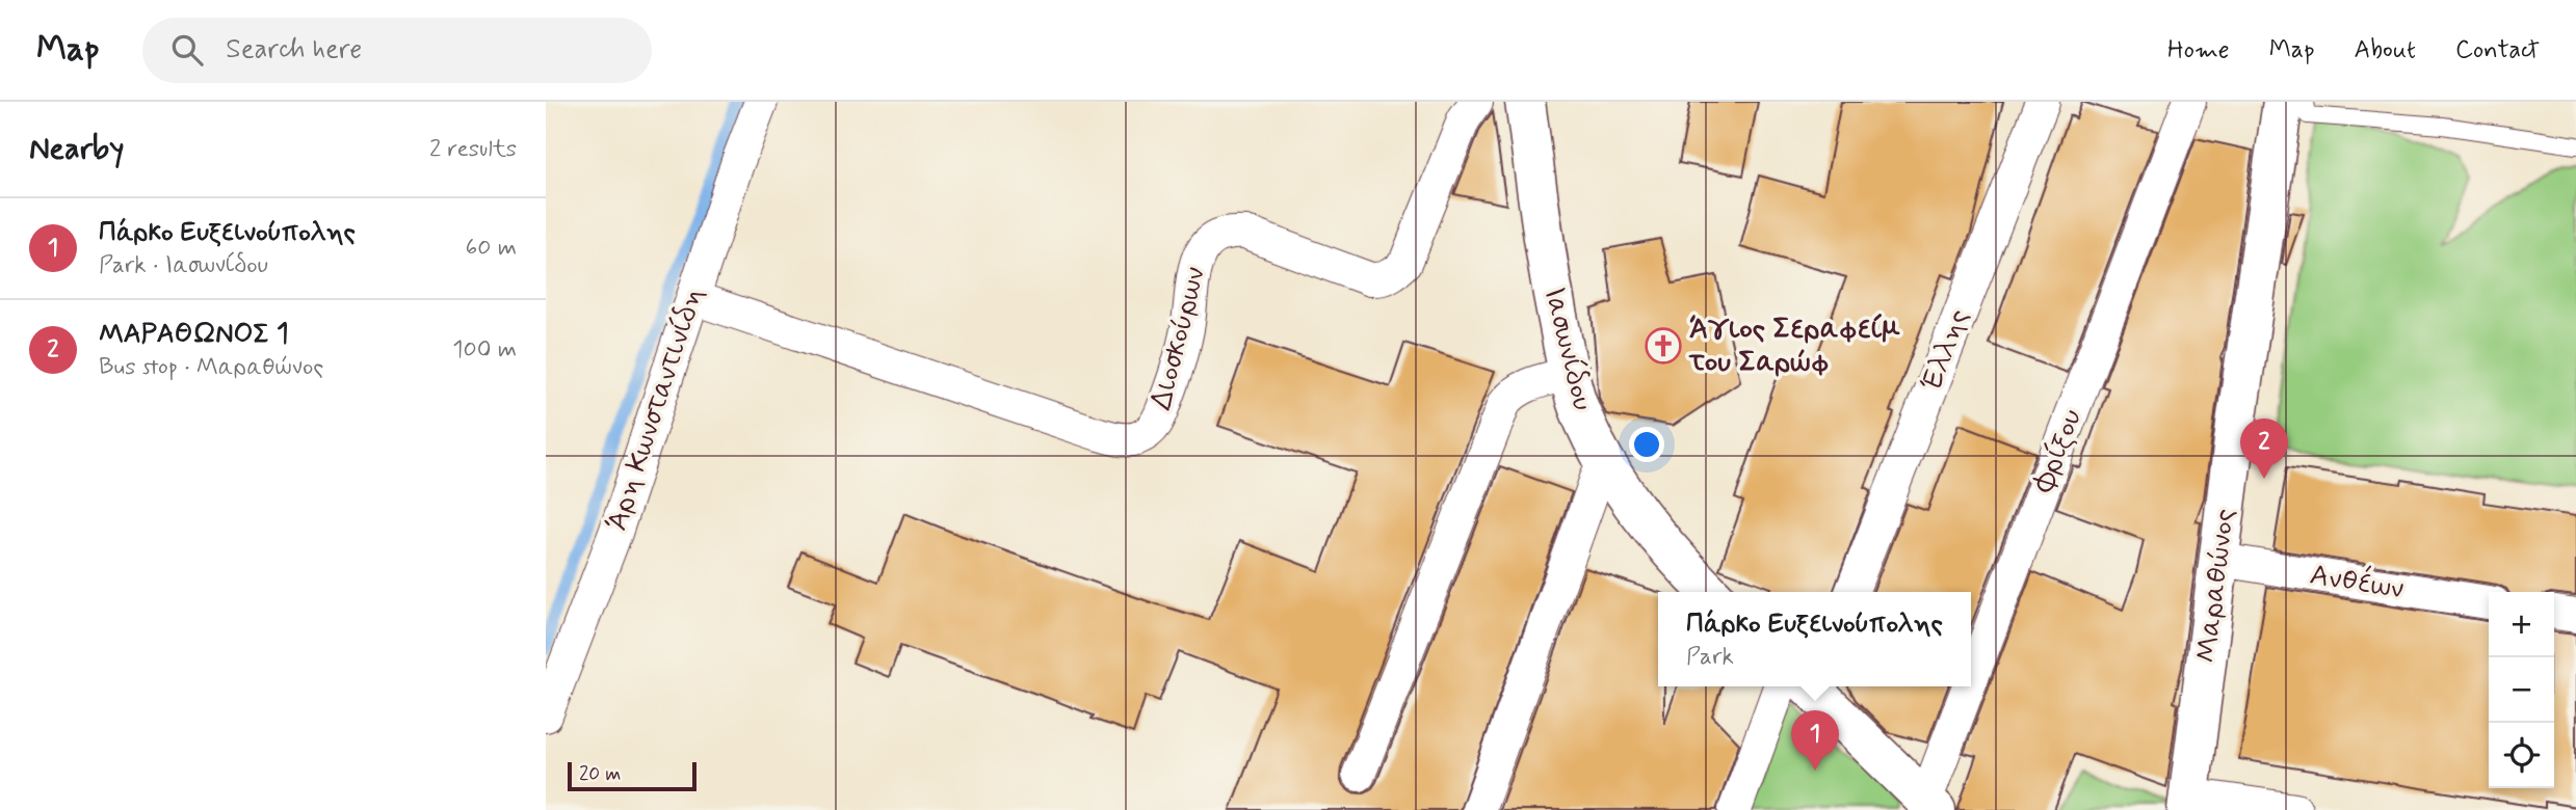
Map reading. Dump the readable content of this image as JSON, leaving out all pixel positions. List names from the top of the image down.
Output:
{
  "streets": {
    "street": [
      "Διοσκούρων",
      "Ιασωνίδου",
      "Έλλης",
      "Άρη Κωνσταντινίδη",
      "Φρίξου",
      "Ανθέων",
      "Μαραθώνος"
    ]
  },
  "crossings": [
    ["Διοσκούρων", "Άρη Κωνσταντινίδη"],
    ["Ανθέων", "Μαραθώνος"]
  ],
  "places": {
    "church": ["Άγιος Σεραφείμ του Σαρώφ"]
  },
  "scale_bar": "20 m",
  "page": {
    "header": "Map",
    "search": "Search here",
    "nav": [
      "Home",
      "Map",
      "About",
      "Contact"
    ],
    "heading": ["Nearby", "2 results"],
    "list": [
      {
        "mark": "1",
        "name": "Πάρκο Ευξεινούπολης",
        "note": "Park · Ιασωνίδου",
        "value": "60 m"
      },
      {
        "mark": "2",
        "name": "ΜΑΡΑΘΩΝΟΣ 1",
        "note": "Bus stop · Μαραθώνος",
        "value": "100 m"
      }
    ],
    "pins": ["2", "1"],
    "map_buttons": ["+", "−"],
    "popup": ["Πάρκο Ευξεινούπολης", "Park"],
    "scale": "20 m"
  }
}
